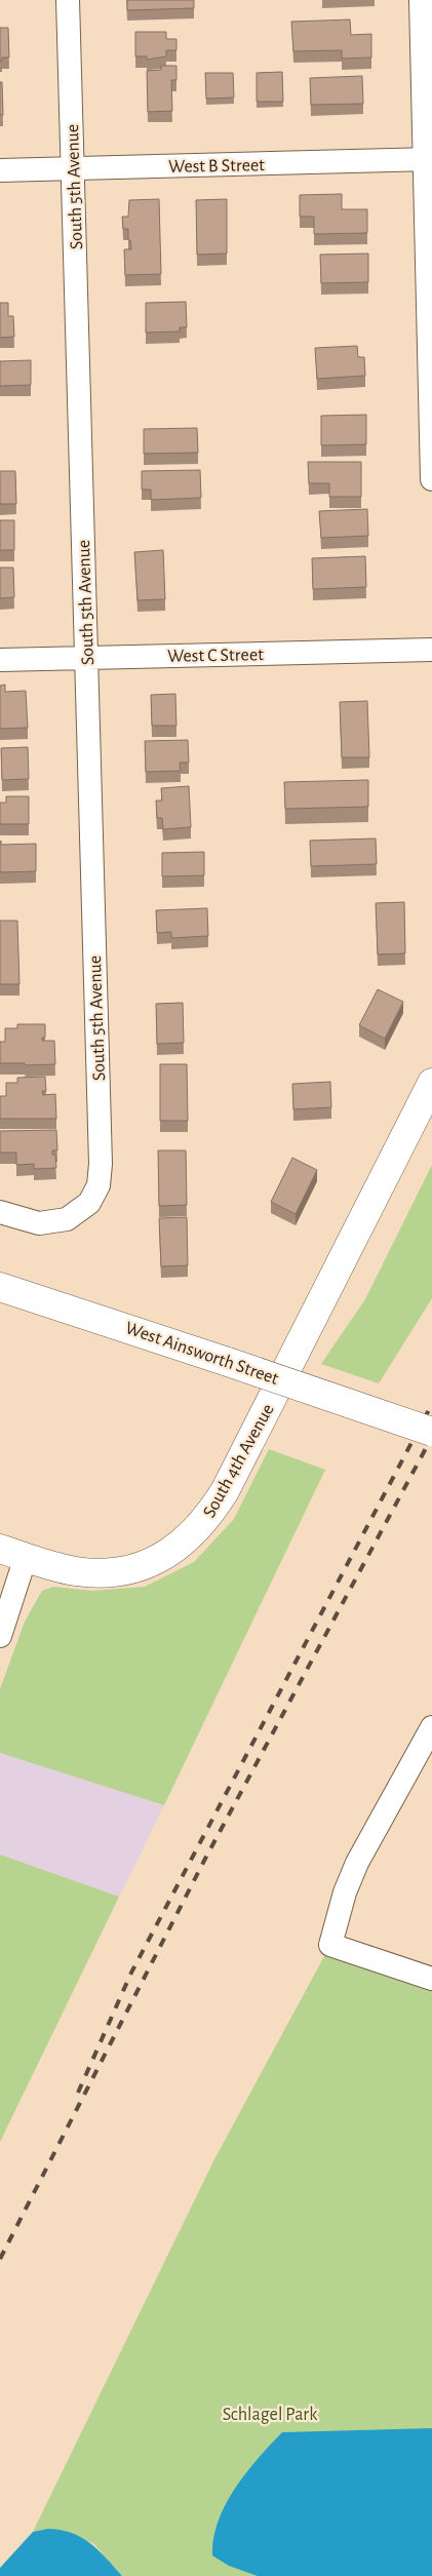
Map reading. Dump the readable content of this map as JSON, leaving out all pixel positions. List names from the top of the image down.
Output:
{
  "streets": {
    "street": [
      "West B Street",
      "South 5th Avenue",
      "West C Street",
      "West Ainsworth Street",
      "South 4th Avenue"
    ]
  },
  "crossings": [
    ["West B Street", "South 5th Avenue"],
    ["South 5th Avenue", "West C Street"]
  ],
  "parks": ["Schlagel Park"]
}
